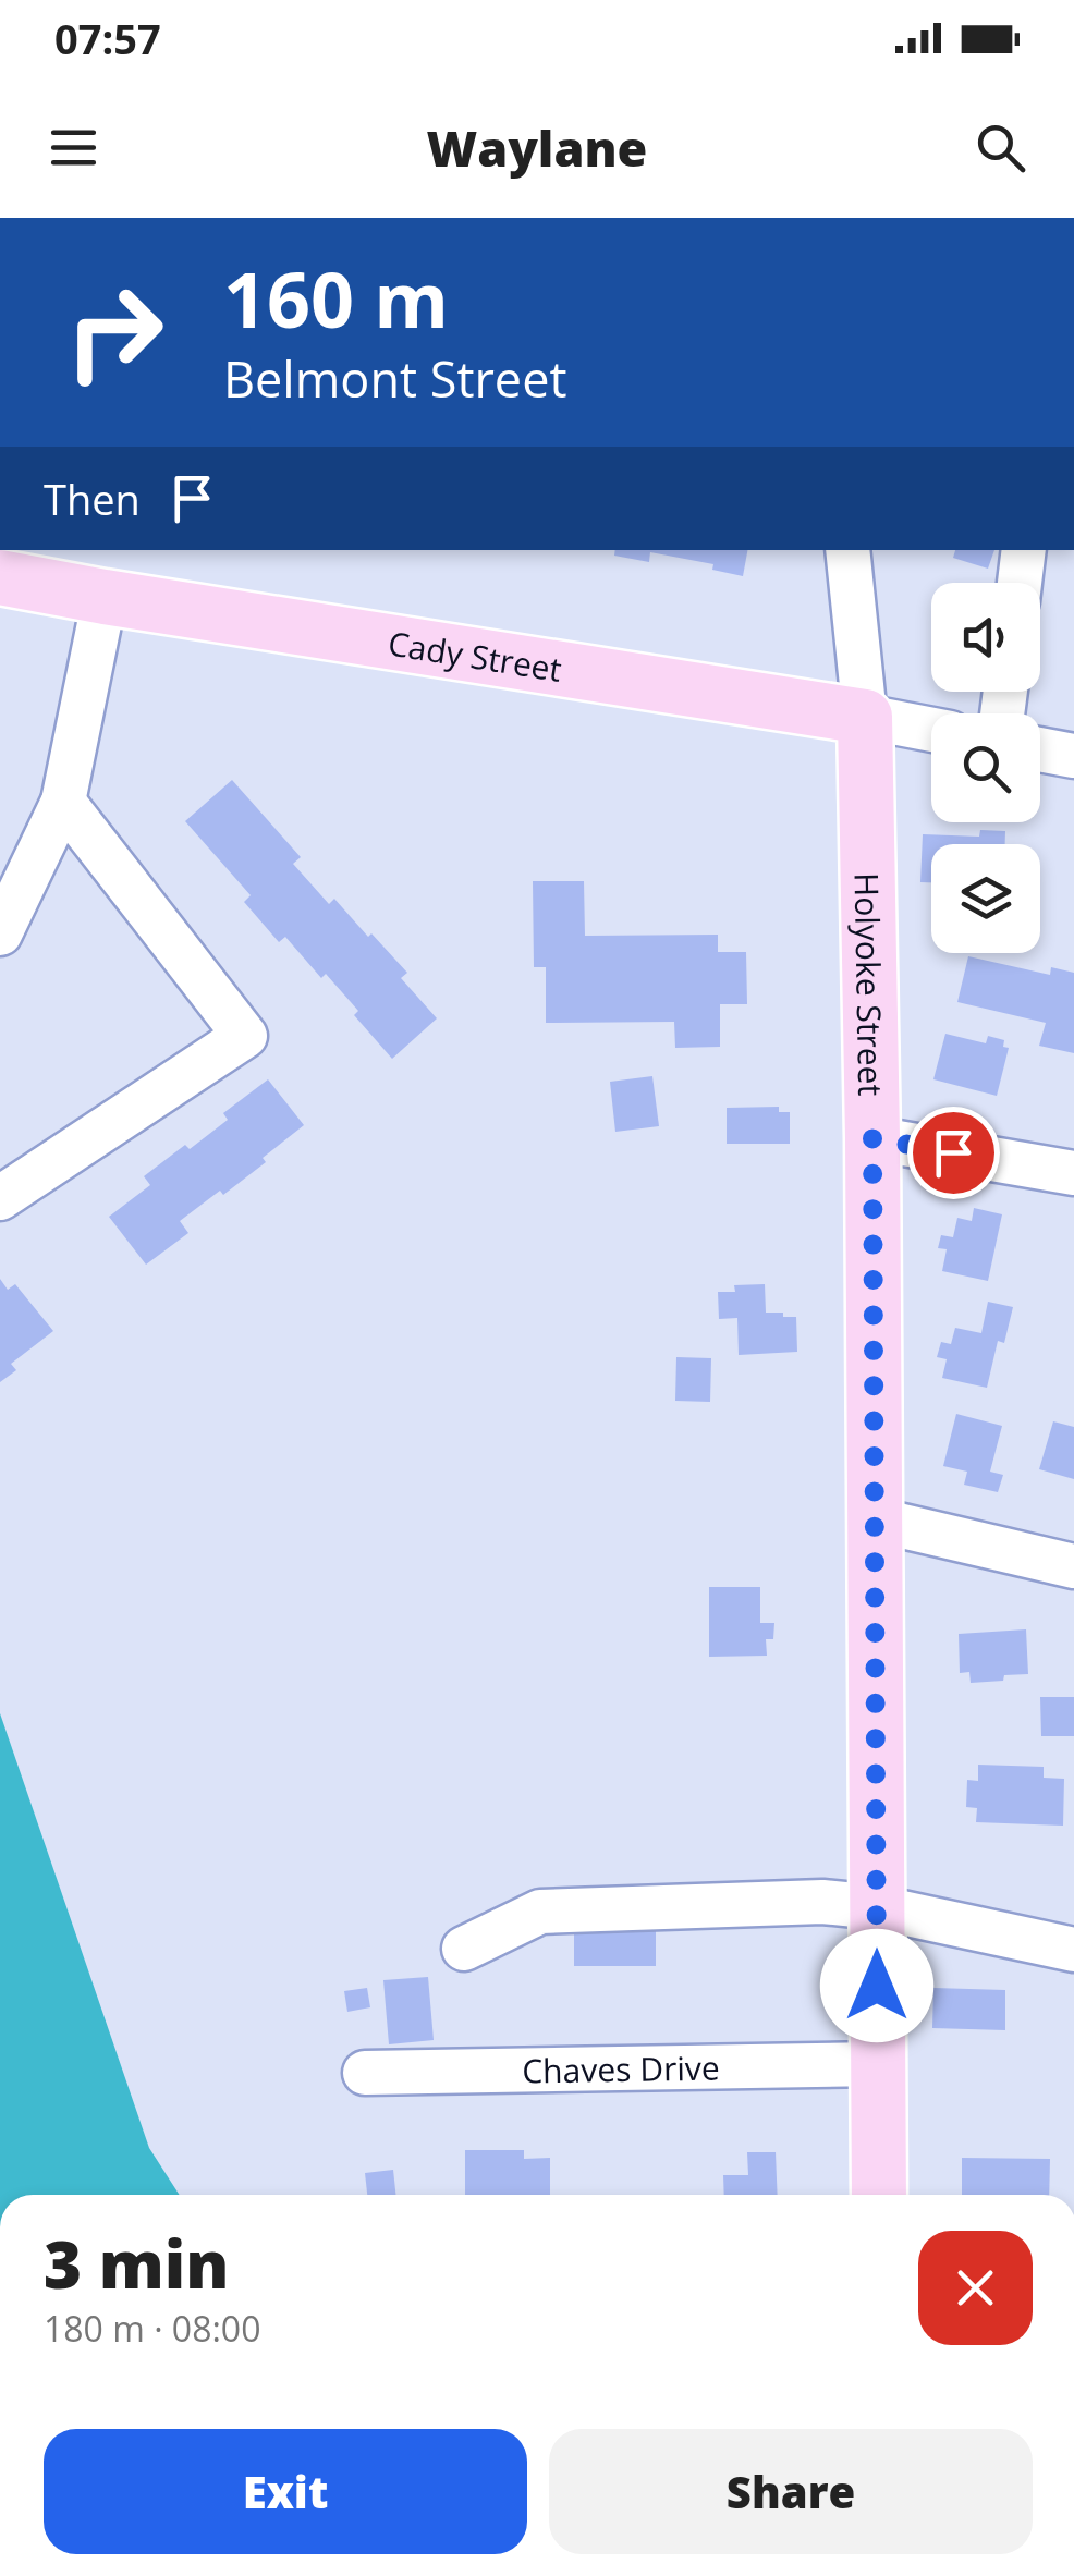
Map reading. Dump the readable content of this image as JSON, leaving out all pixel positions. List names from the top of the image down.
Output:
{
  "streets": {
    "main road": ["Cady Street", "Holyoke Street"],
    "street": ["Chaves Drive"]
  },
  "crossings": [
    ["Cady Street", "Holyoke Street"],
    ["Holyoke Street", "Chaves Drive"]
  ],
  "page": {
    "status": "07:57",
    "header": "Waylane",
    "turn": ["160 m", "Belmont Street"],
    "then": "Then",
    "heading": ["3 min", "180 m · 08:00"],
    "buttons": ["Exit", "Share"]
  }
}
